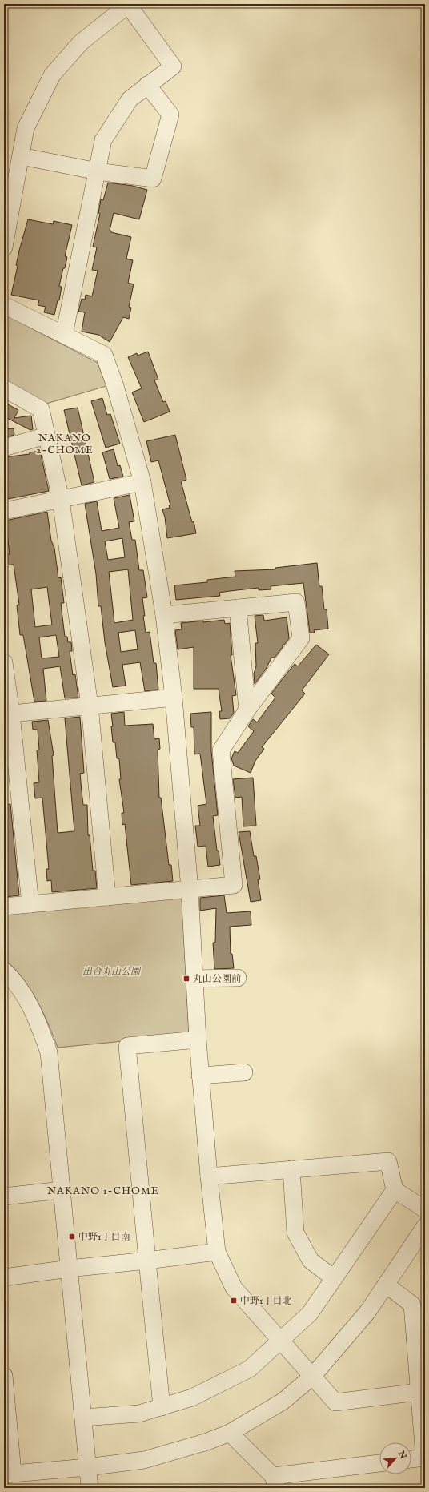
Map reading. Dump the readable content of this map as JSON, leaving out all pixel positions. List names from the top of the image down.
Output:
{
  "districts": ["NAKANO 2-CHOME", "NAKANO 1-CHOME"],
  "parks": ["出合丸山公園"],
  "places": {
    "transit": ["丸山公園前", "中野1丁目南", "中野1丁目北"]
  },
  "north": "top right"
}
